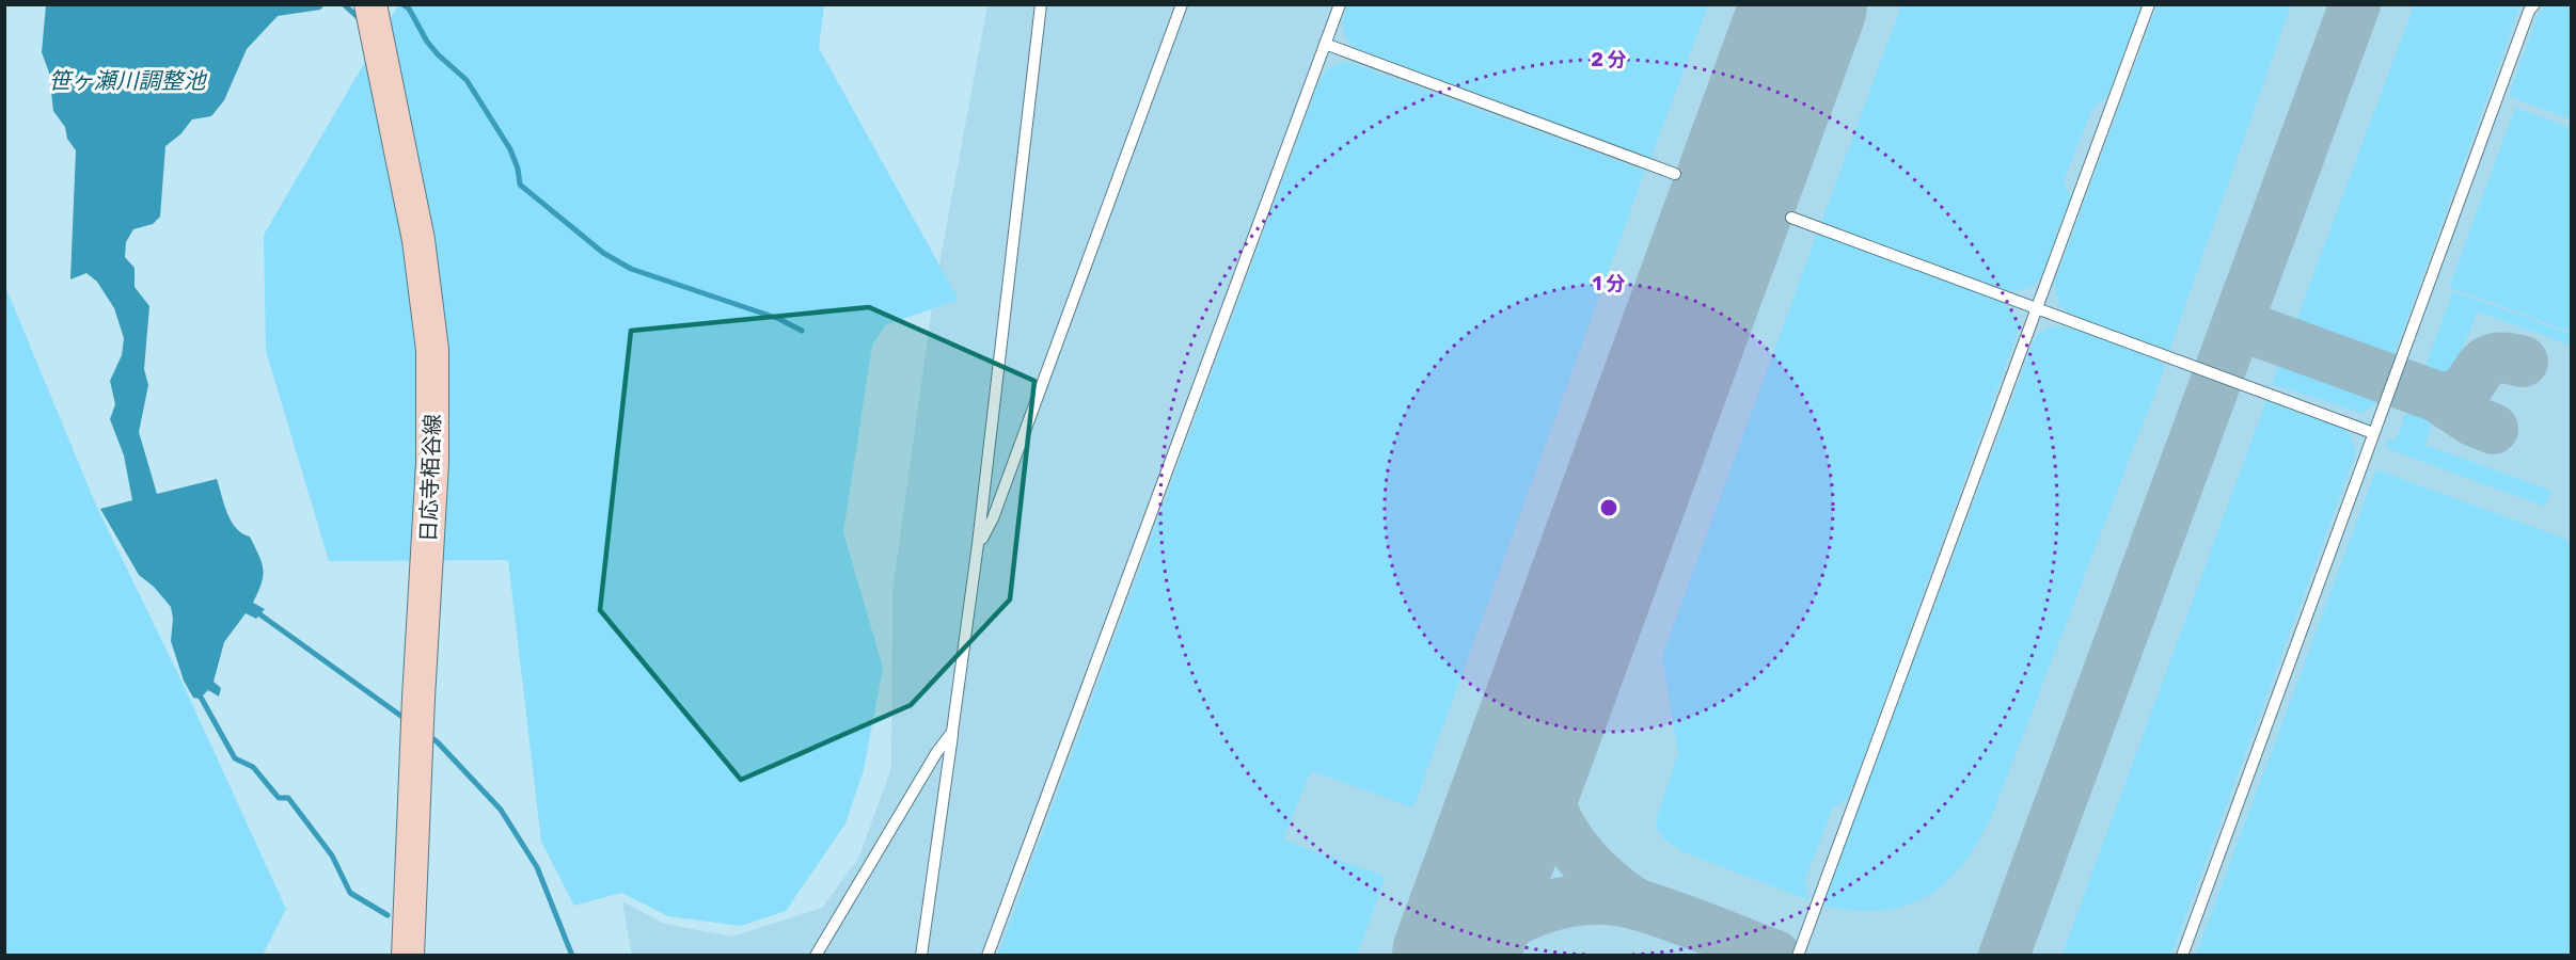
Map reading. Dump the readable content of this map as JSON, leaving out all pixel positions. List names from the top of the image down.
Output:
{
  "streets": {
    "main road": ["日応寺栢谷線"]
  },
  "water": ["笹ヶ瀬川調整池"],
  "rings": ["2 分", "1 分"]
}
